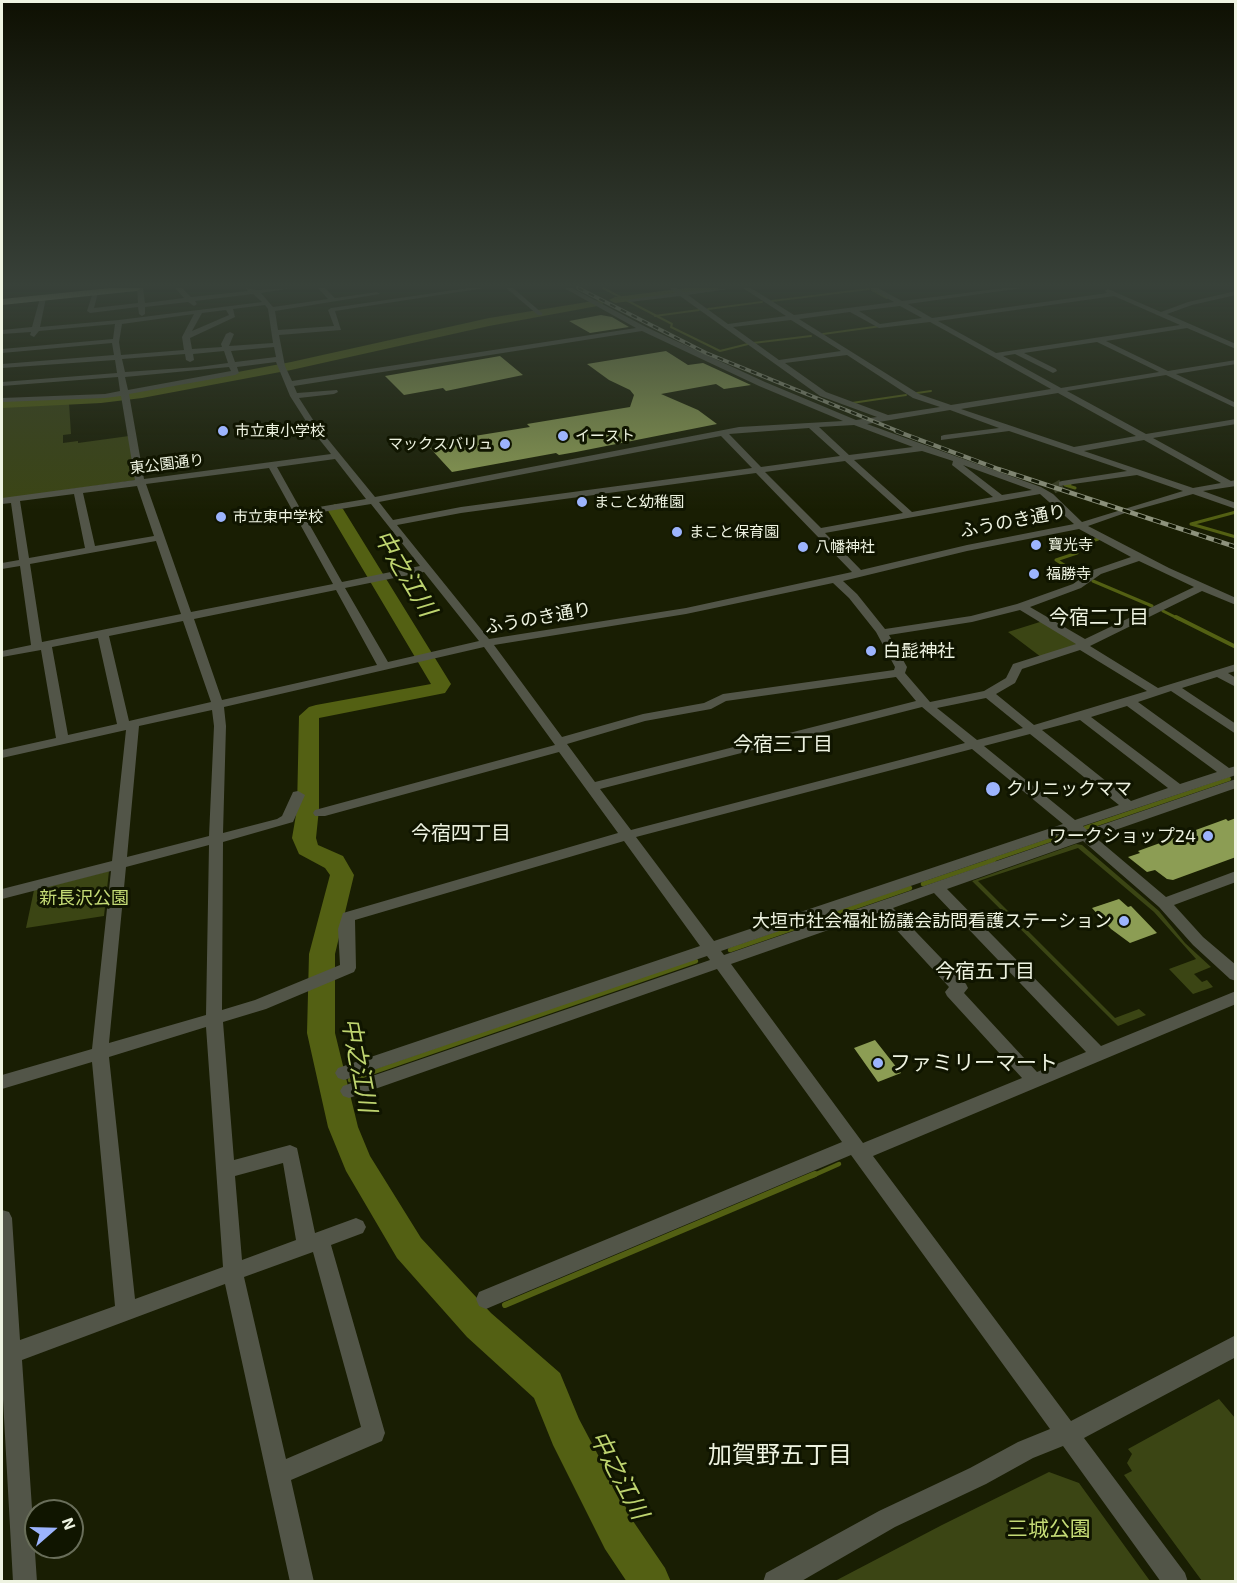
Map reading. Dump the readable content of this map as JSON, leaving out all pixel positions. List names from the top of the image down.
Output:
{
  "streets": {
    "street": ["東公園通り", "ふうのき通り"]
  },
  "districts": [
    "今宿二丁目",
    "今宿三丁目",
    "今宿四丁目",
    "今宿五丁目",
    "加賀野五丁目"
  ],
  "water": ["中之江川"],
  "parks": ["新長沢公園", "三城公園"],
  "places": [
    "市立東小学校",
    "イースト",
    "マックスバリュ",
    "まこと幼稚園",
    "市立東中学校",
    "まこと保育園",
    "寶光寺",
    "八幡神社",
    "福勝寺",
    "白髭神社",
    "クリニックママ",
    "ワークショップ24",
    "大垣市社会福祉協議会訪問看護ステーション",
    "ファミリーマート"
  ],
  "north": "right"
}
